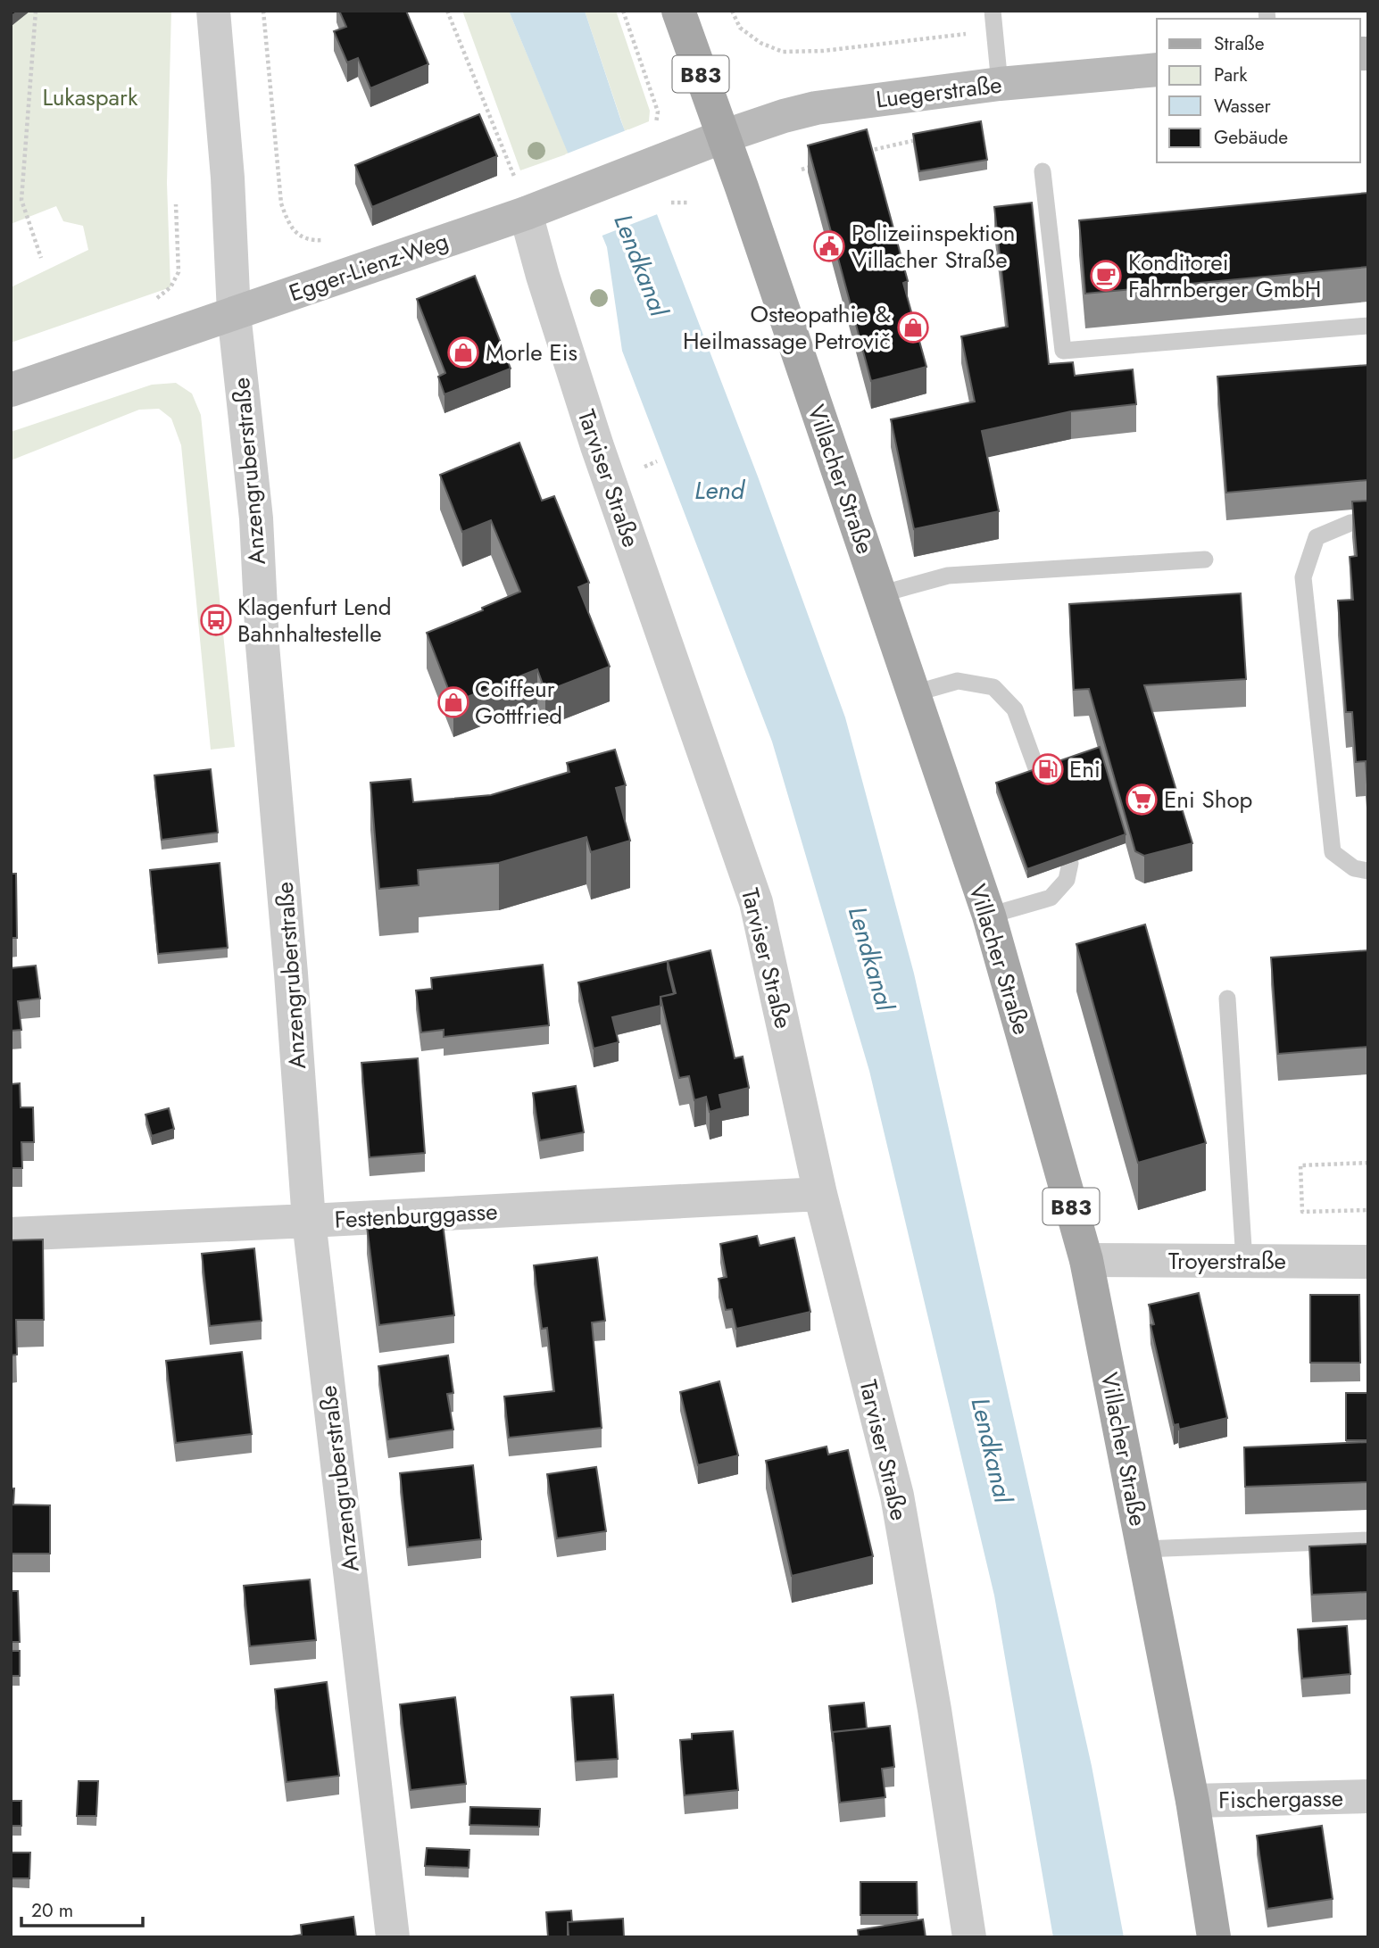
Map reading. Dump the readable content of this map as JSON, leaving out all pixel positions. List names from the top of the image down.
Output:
{
  "streets": {
    "main road": ["B83", "Villacher Straße"],
    "street": [
      "Luegerstraße",
      "Egger-Lienz-Weg",
      "Anzengruberstraße",
      "Tarviser Straße",
      "Festenburggasse",
      "Troyerstraße",
      "Fischergasse"
    ]
  },
  "crossings": [
    ["Luegerstraße", "Egger-Lienz-Weg"],
    ["Luegerstraße", "Villacher Straße"],
    ["Egger-Lienz-Weg", "Anzengruberstraße"],
    ["Egger-Lienz-Weg", "Tarviser Straße"],
    ["Egger-Lienz-Weg", "Villacher Straße"],
    ["Anzengruberstraße", "Festenburggasse"],
    ["Tarviser Straße", "Festenburggasse"],
    ["Villacher Straße", "Troyerstraße"],
    ["Villacher Straße", "Fischergasse"]
  ],
  "water": ["Lendkanal", "Lend"],
  "parks": ["Lukaspark"],
  "places": {
    "public building": ["Polizeiinspektion Villacher Straße"],
    "cafe": ["Konditorei Fahrnberger GmbH"],
    "shop": ["Osteopathie & Heilmassage Petrovič", "Morle Eis", "Coiffeur Gottfried"],
    "bus stop": ["Klagenfurt Lend Bahnhaltestelle"],
    "fuel station": ["Eni"],
    "supermarket": ["Eni Shop"]
  },
  "legend": [
    "Straße",
    "Park",
    "Wasser",
    "Gebäude"
  ],
  "scale_bar": "20 m"
}
